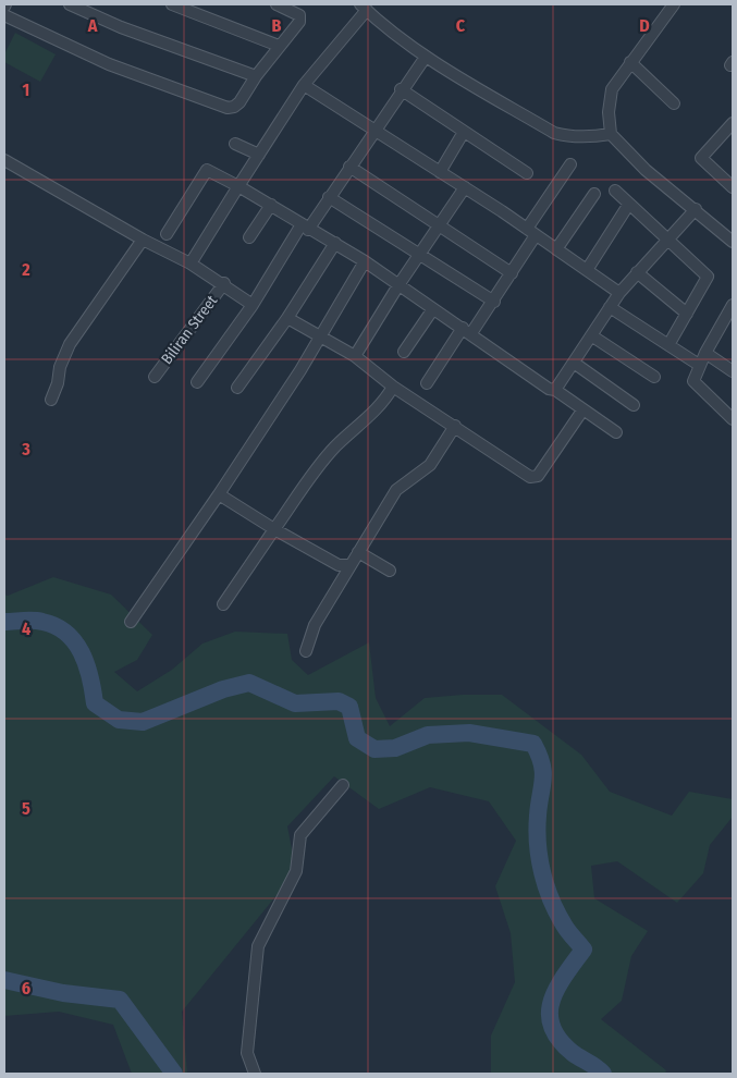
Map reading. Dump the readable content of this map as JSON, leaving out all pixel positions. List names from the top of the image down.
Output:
{
  "streets": {
    "street": ["Biliran Street"]
  },
  "grid": {
    "columns": [
      "A",
      "B",
      "C",
      "D"
    ],
    "rows": [
      "1",
      "2",
      "3",
      "4",
      "5",
      "6"
    ]
  }
}
